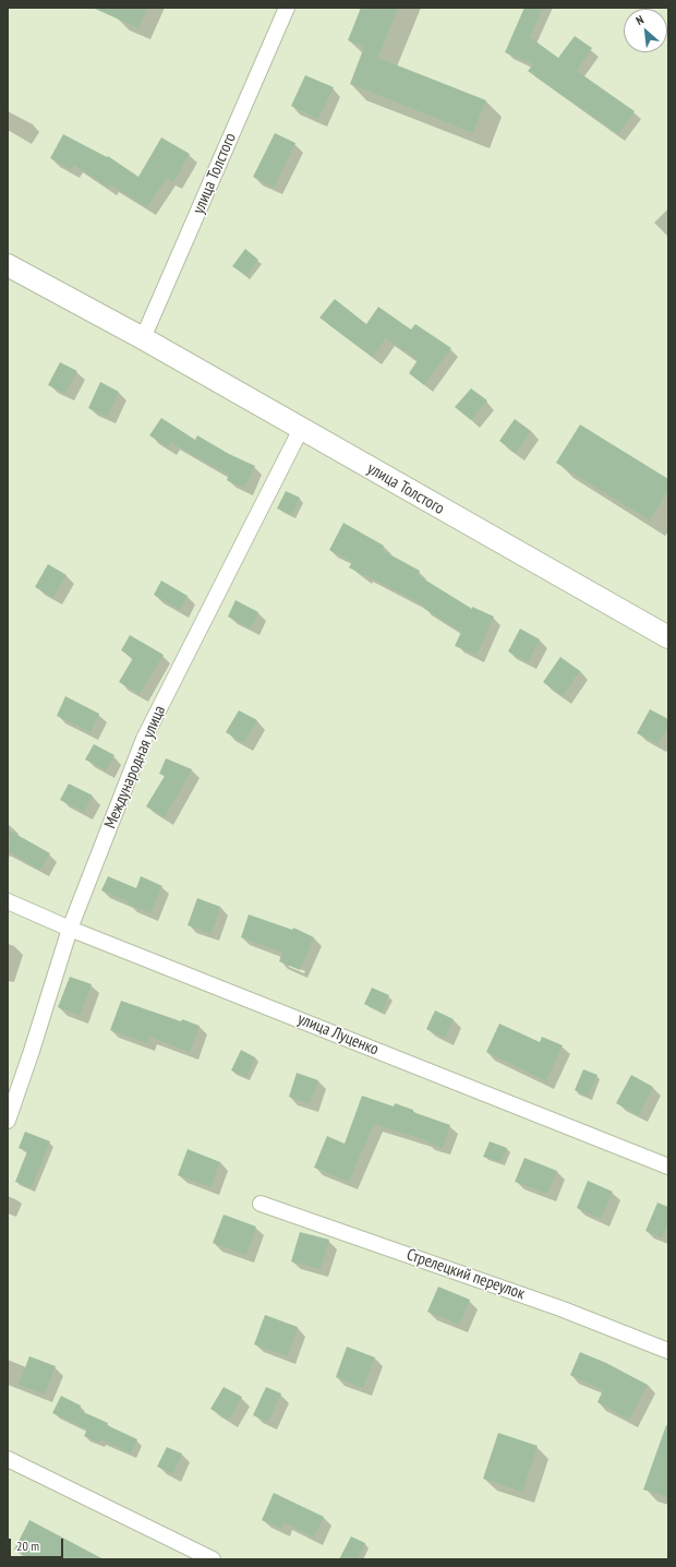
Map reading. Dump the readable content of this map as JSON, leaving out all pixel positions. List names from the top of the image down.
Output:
{
  "streets": {
    "main road": ["улица Толстого"],
    "street": ["Международная улица", "улица Луценко", "Стрелецкий переулок"]
  },
  "crossings": [
    ["улица Толстого", "Международная улица"],
    ["Международная улица", "улица Луценко"]
  ],
  "scale_bar": "20 m",
  "north": "top left"
}
